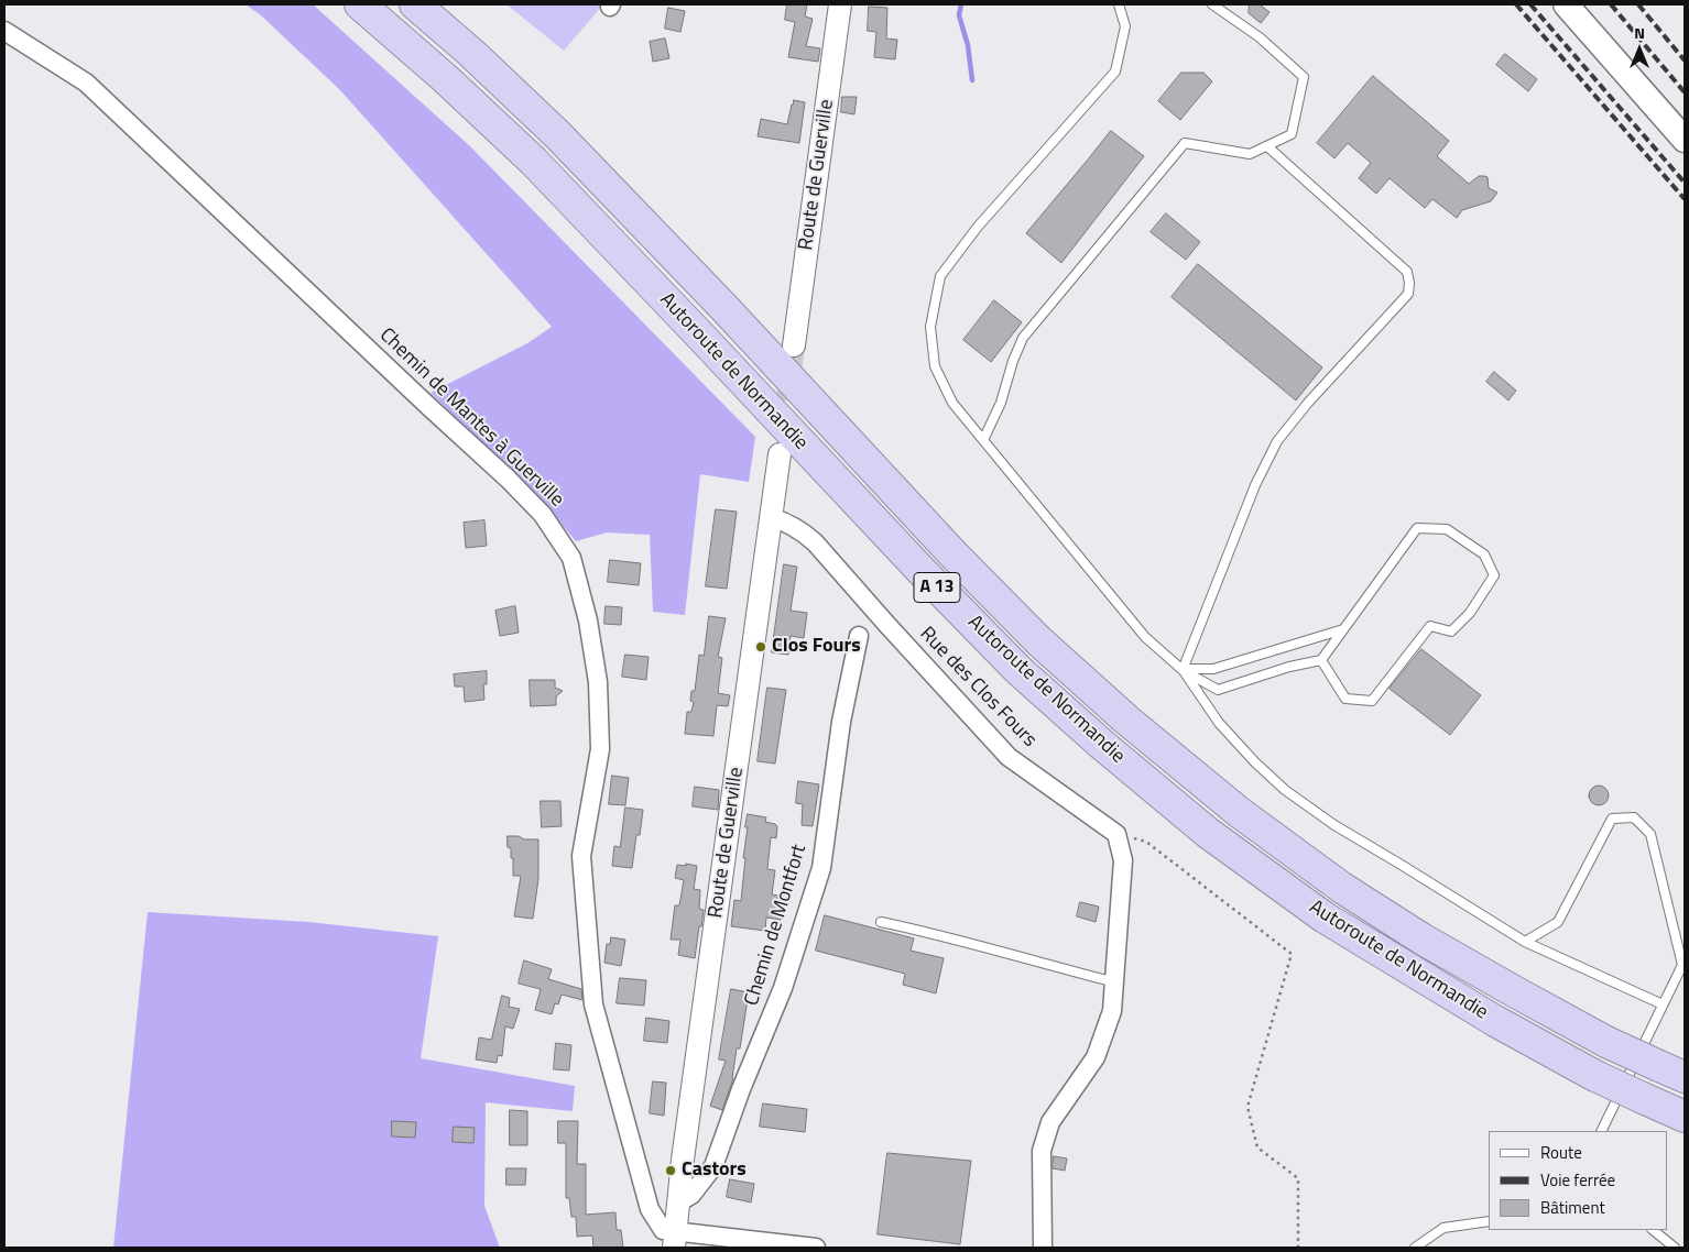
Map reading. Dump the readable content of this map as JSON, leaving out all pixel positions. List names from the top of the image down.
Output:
{
  "streets": {
    "highway": ["Autoroute de Normandie", "A 13"],
    "street": [
      "Route de Guerville",
      "Chemin de Mantes à Guerville",
      "Rue des Clos Fours",
      "Chemin de Montfort"
    ]
  },
  "crossings": [
    ["Route de Guerville", "Chemin de Mantes à Guerville"],
    ["Route de Guerville", "Rue des Clos Fours"],
    ["Route de Guerville", "Chemin de Montfort"]
  ],
  "places": ["Clos Fours", "Castors"],
  "legend": ["Route", "Voie ferrée", "Bâtiment"],
  "north": "top"
}
